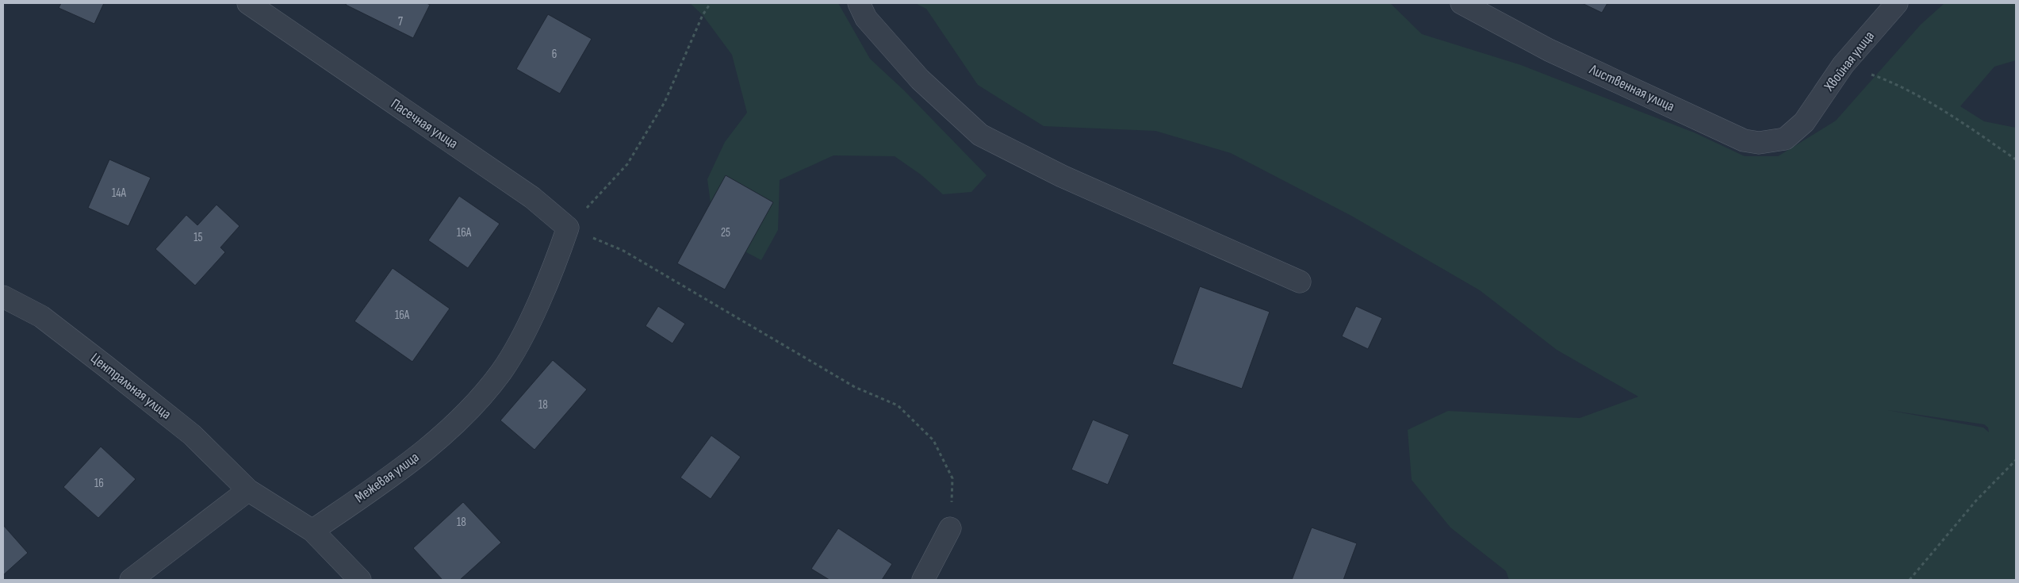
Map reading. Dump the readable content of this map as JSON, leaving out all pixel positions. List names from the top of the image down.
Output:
{
  "streets": {
    "street": [
      "Хвойная улица",
      "Лиственная улица",
      "Пасечная улица",
      "Центральная улица",
      "Межевая улица"
    ]
  },
  "crossings": [
    ["Хвойная улица", "Лиственная улица"],
    ["Пасечная улица", "Межевая улица"]
  ],
  "house_numbers": [
    "7",
    "6",
    "14А",
    "16А",
    "25",
    "15",
    "16А",
    "18",
    "16",
    "18"
  ]
}
